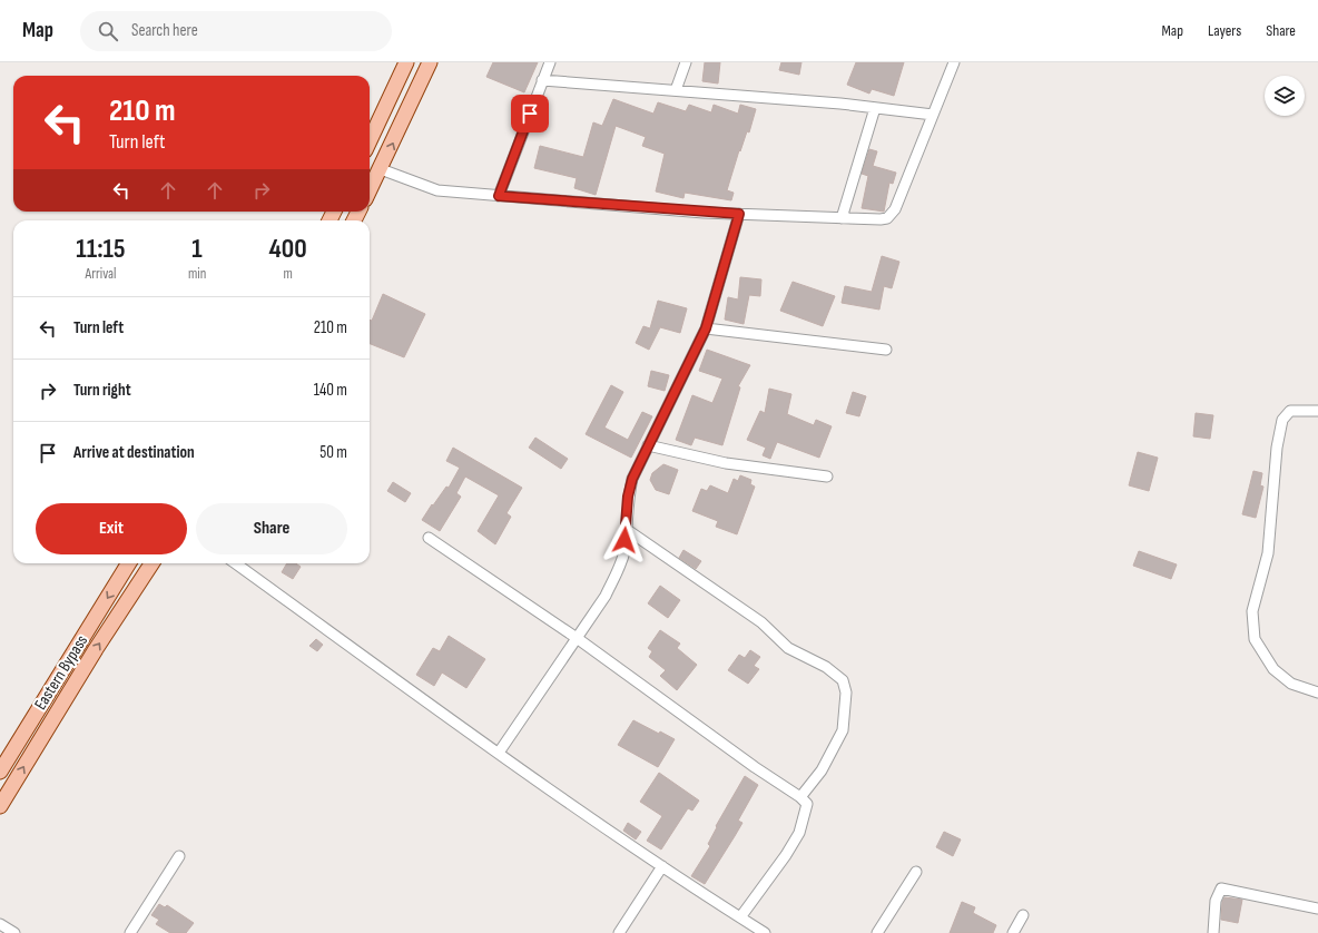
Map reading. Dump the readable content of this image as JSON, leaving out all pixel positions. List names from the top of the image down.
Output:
{
  "streets": {
    "main road": ["Eastern Bypass"]
  },
  "page": {
    "header": "Map",
    "search": "Search here",
    "nav": ["Map", "Layers", "Share"],
    "turn": ["210 m", "Turn left"],
    "eta": [
      "11:15",
      "Arrival",
      "1",
      "min",
      "400",
      "m"
    ],
    "list": [
      {
        "name": "Turn left",
        "value": "210 m"
      },
      {
        "name": "Turn right",
        "value": "140 m"
      },
      {
        "name": "Arrive at destination",
        "value": "50 m"
      }
    ],
    "buttons": ["Exit", "Share"]
  }
}
